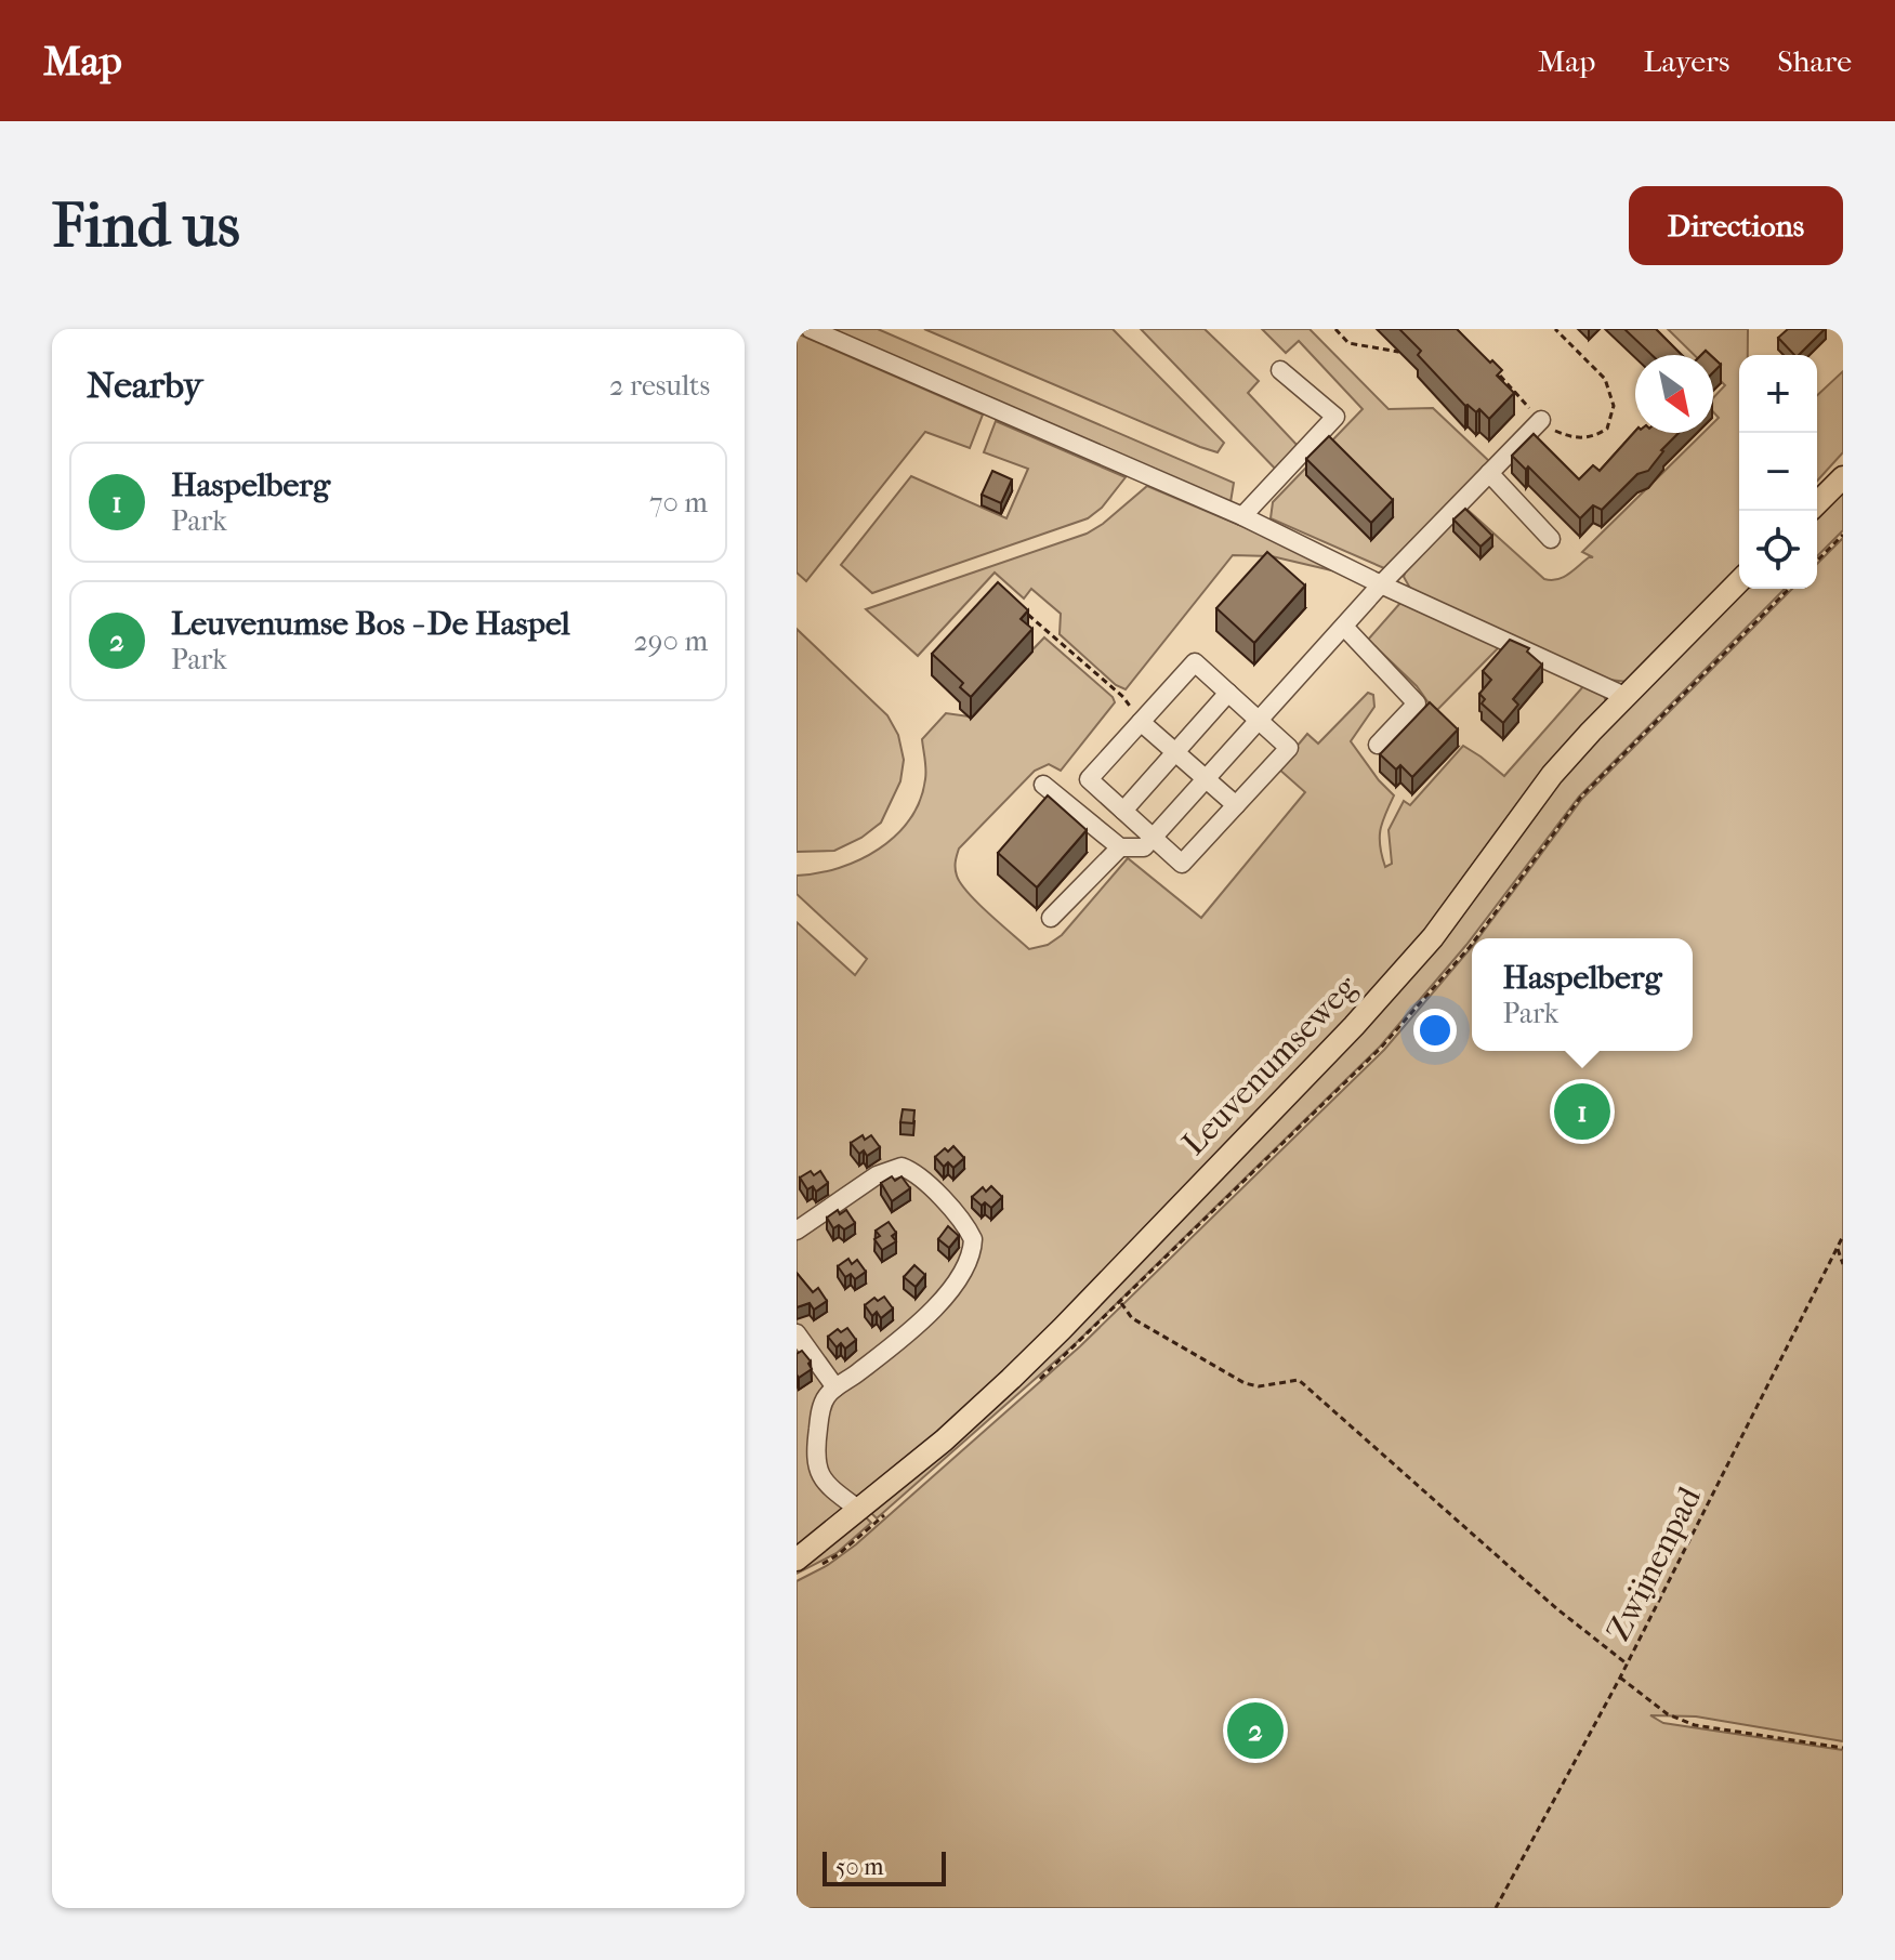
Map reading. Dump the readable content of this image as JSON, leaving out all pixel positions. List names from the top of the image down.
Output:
{
  "streets": {
    "main road": ["Leuvenumseweg"],
    "path": ["Zwijnenpad"]
  },
  "crossings": [
    ["Leuvenumseweg", "Zwijnenpad"]
  ],
  "scale_bar": "50 m",
  "north": "bottom right",
  "page": {
    "header": "Map",
    "nav": ["Map", "Layers", "Share"],
    "buttons": "Directions",
    "title": "Find us",
    "heading": ["Nearby", "2 results"],
    "map_buttons": ["+", "−"],
    "list": [
      {
        "mark": "1",
        "name": "Haspelberg",
        "note": "Park",
        "value": "70 m"
      },
      {
        "mark": "2",
        "name": "Leuvenumse Bos - De Haspel",
        "note": "Park",
        "value": "290 m"
      }
    ],
    "popup": ["Haspelberg", "Park"],
    "pins": ["1", "2"],
    "scale": "50 m"
  }
}
